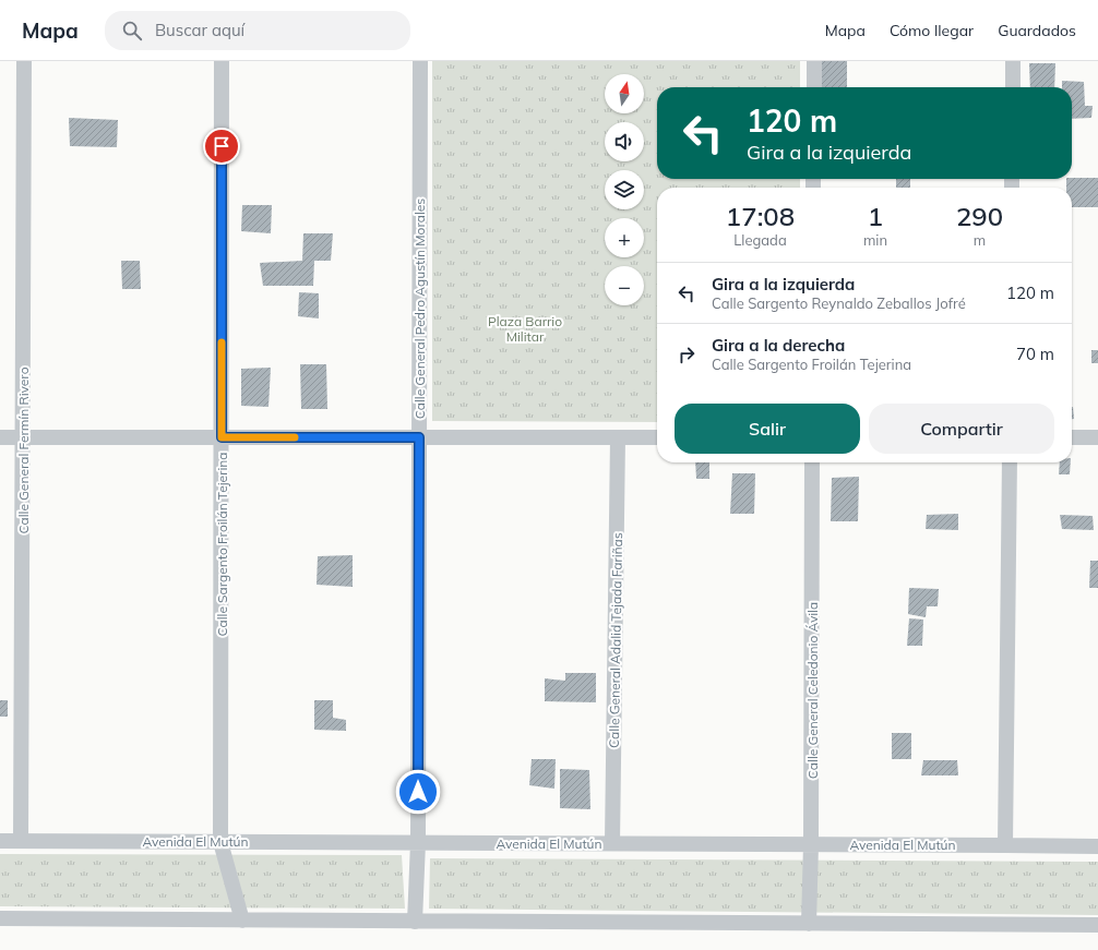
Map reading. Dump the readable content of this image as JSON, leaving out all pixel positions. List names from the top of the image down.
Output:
{
  "streets": {
    "street": [
      "Calle General Pedro Agustín Morales",
      "Calle General Fermín Rivero",
      "Calle Sargento Froilán Tejerina",
      "Calle General Adalid Tejada Fariñas",
      "Calle General Celedonio Ávila",
      "Avenida El Mutún"
    ]
  },
  "crossings": [
    ["Calle General Pedro Agustín Morales", "Avenida El Mutún"],
    ["Calle General Fermín Rivero", "Avenida El Mutún"],
    ["Calle Sargento Froilán Tejerina", "Avenida El Mutún"],
    ["Calle General Adalid Tejada Fariñas", "Avenida El Mutún"],
    ["Calle General Celedonio Ávila", "Avenida El Mutún"]
  ],
  "parks": ["Plaza Barrio Militar"],
  "north": "top",
  "page": {
    "header": "Mapa",
    "search": "Buscar aquí",
    "nav": ["Mapa", "Cómo llegar", "Guardados"],
    "map_buttons": ["+", "−"],
    "turn": ["120 m", "Gira a la izquierda"],
    "eta": [
      "17:08",
      "Llegada",
      "1",
      "min",
      "290",
      "m"
    ],
    "list": [
      {
        "name": "Gira a la izquierda",
        "note": "Calle Sargento Reynaldo Zeballos Jofré",
        "value": "120 m"
      },
      {
        "name": "Gira a la derecha",
        "note": "Calle Sargento Froilán Tejerina",
        "value": "70 m"
      }
    ],
    "buttons": ["Salir", "Compartir"]
  }
}
